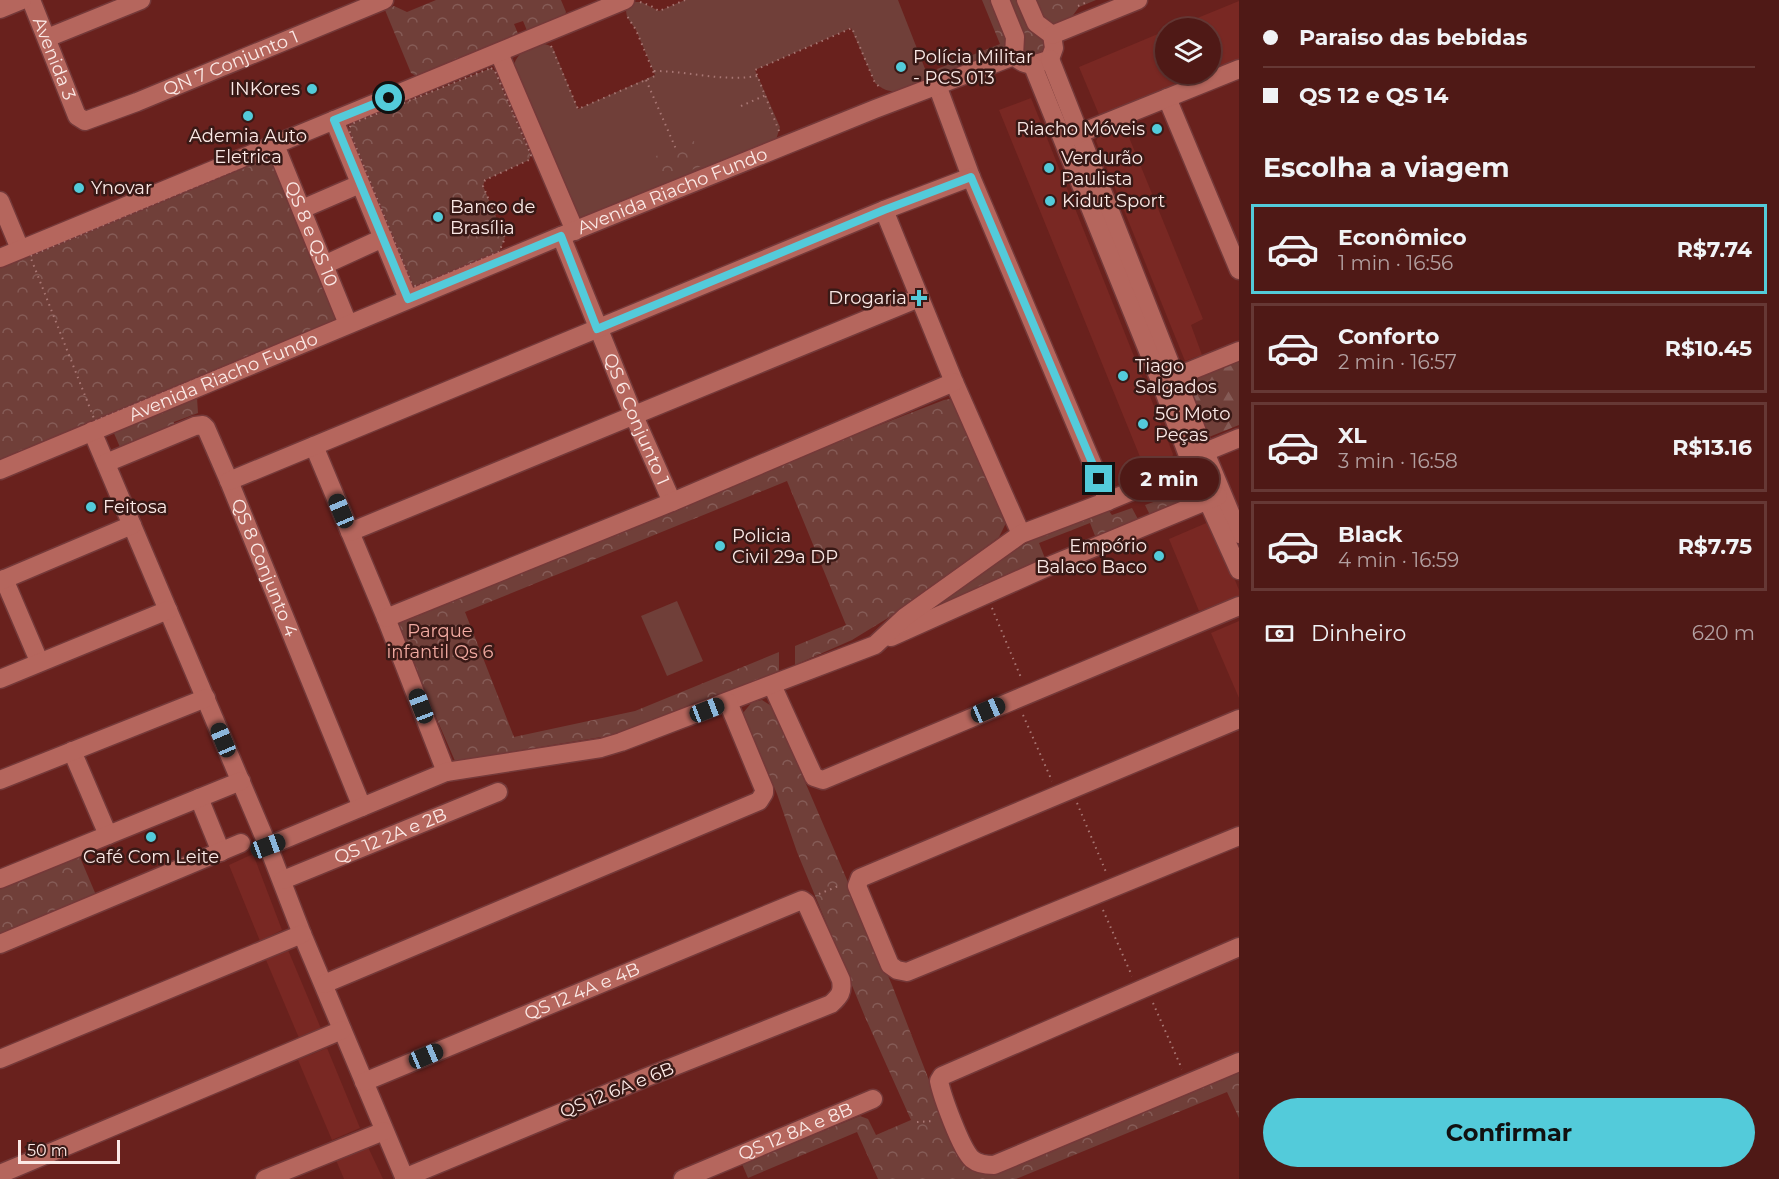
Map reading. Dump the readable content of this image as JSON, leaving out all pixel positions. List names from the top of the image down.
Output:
{
  "streets": {
    "street": [
      "Avenida 3",
      "QN 7 Conjunto 1",
      "Avenida Riacho Fundo",
      "QS 8 e QS 10",
      "QS 6 Conjunto 1",
      "QS 8 Conjunto 4",
      "QS 12 2A e 2B",
      "QS 12 4A e 4B",
      "QS 12 6A e 6B",
      "QS 12 8A e 8B"
    ]
  },
  "crossings": [
    ["Avenida 3", "QN 7 Conjunto 1"],
    ["Avenida Riacho Fundo", "QS 8 e QS 10"],
    ["Avenida Riacho Fundo", "QS 6 Conjunto 1"],
    ["QS 12 4A e 4B", "QS 12 6A e 6B"]
  ],
  "parks": ["Parque infantil Qs 6"],
  "places": {
    "other": [
      "Polícia Militar - PCS 013",
      "INKores",
      "Ademia Auto Eletrica",
      "Riacho Móveis",
      "Verdurão Paulista",
      "Ynovar",
      "Kidut Sport",
      "Banco de Brasília",
      "Tiago Salgados",
      "5G Moto Peças",
      "Feitosa",
      "Policia Civil 29a DP",
      "Empório Balaco Baco",
      "Café Com Leite"
    ],
    "health": ["Drogaria"]
  },
  "scale_bar": "50 m",
  "page": {
    "banner": ["Paraiso das bebidas", "QS 12 e QS 14"],
    "heading": "Escolha a viagem",
    "list": [
      {
        "name": "Econômico",
        "note": "1 min · 16:56",
        "value": "R$7.74"
      },
      {
        "name": "Conforto",
        "note": "2 min · 16:57",
        "value": "R$10.45"
      },
      {
        "name": "XL",
        "note": "3 min · 16:58",
        "value": "R$13.16"
      },
      {
        "name": "Black",
        "note": "4 min · 16:59",
        "value": "R$7.75"
      }
    ],
    "bubble": "2 min",
    "pay": ["Dinheiro", "620 m"],
    "buttons": "Confirmar",
    "scale": "50 m"
  }
}
